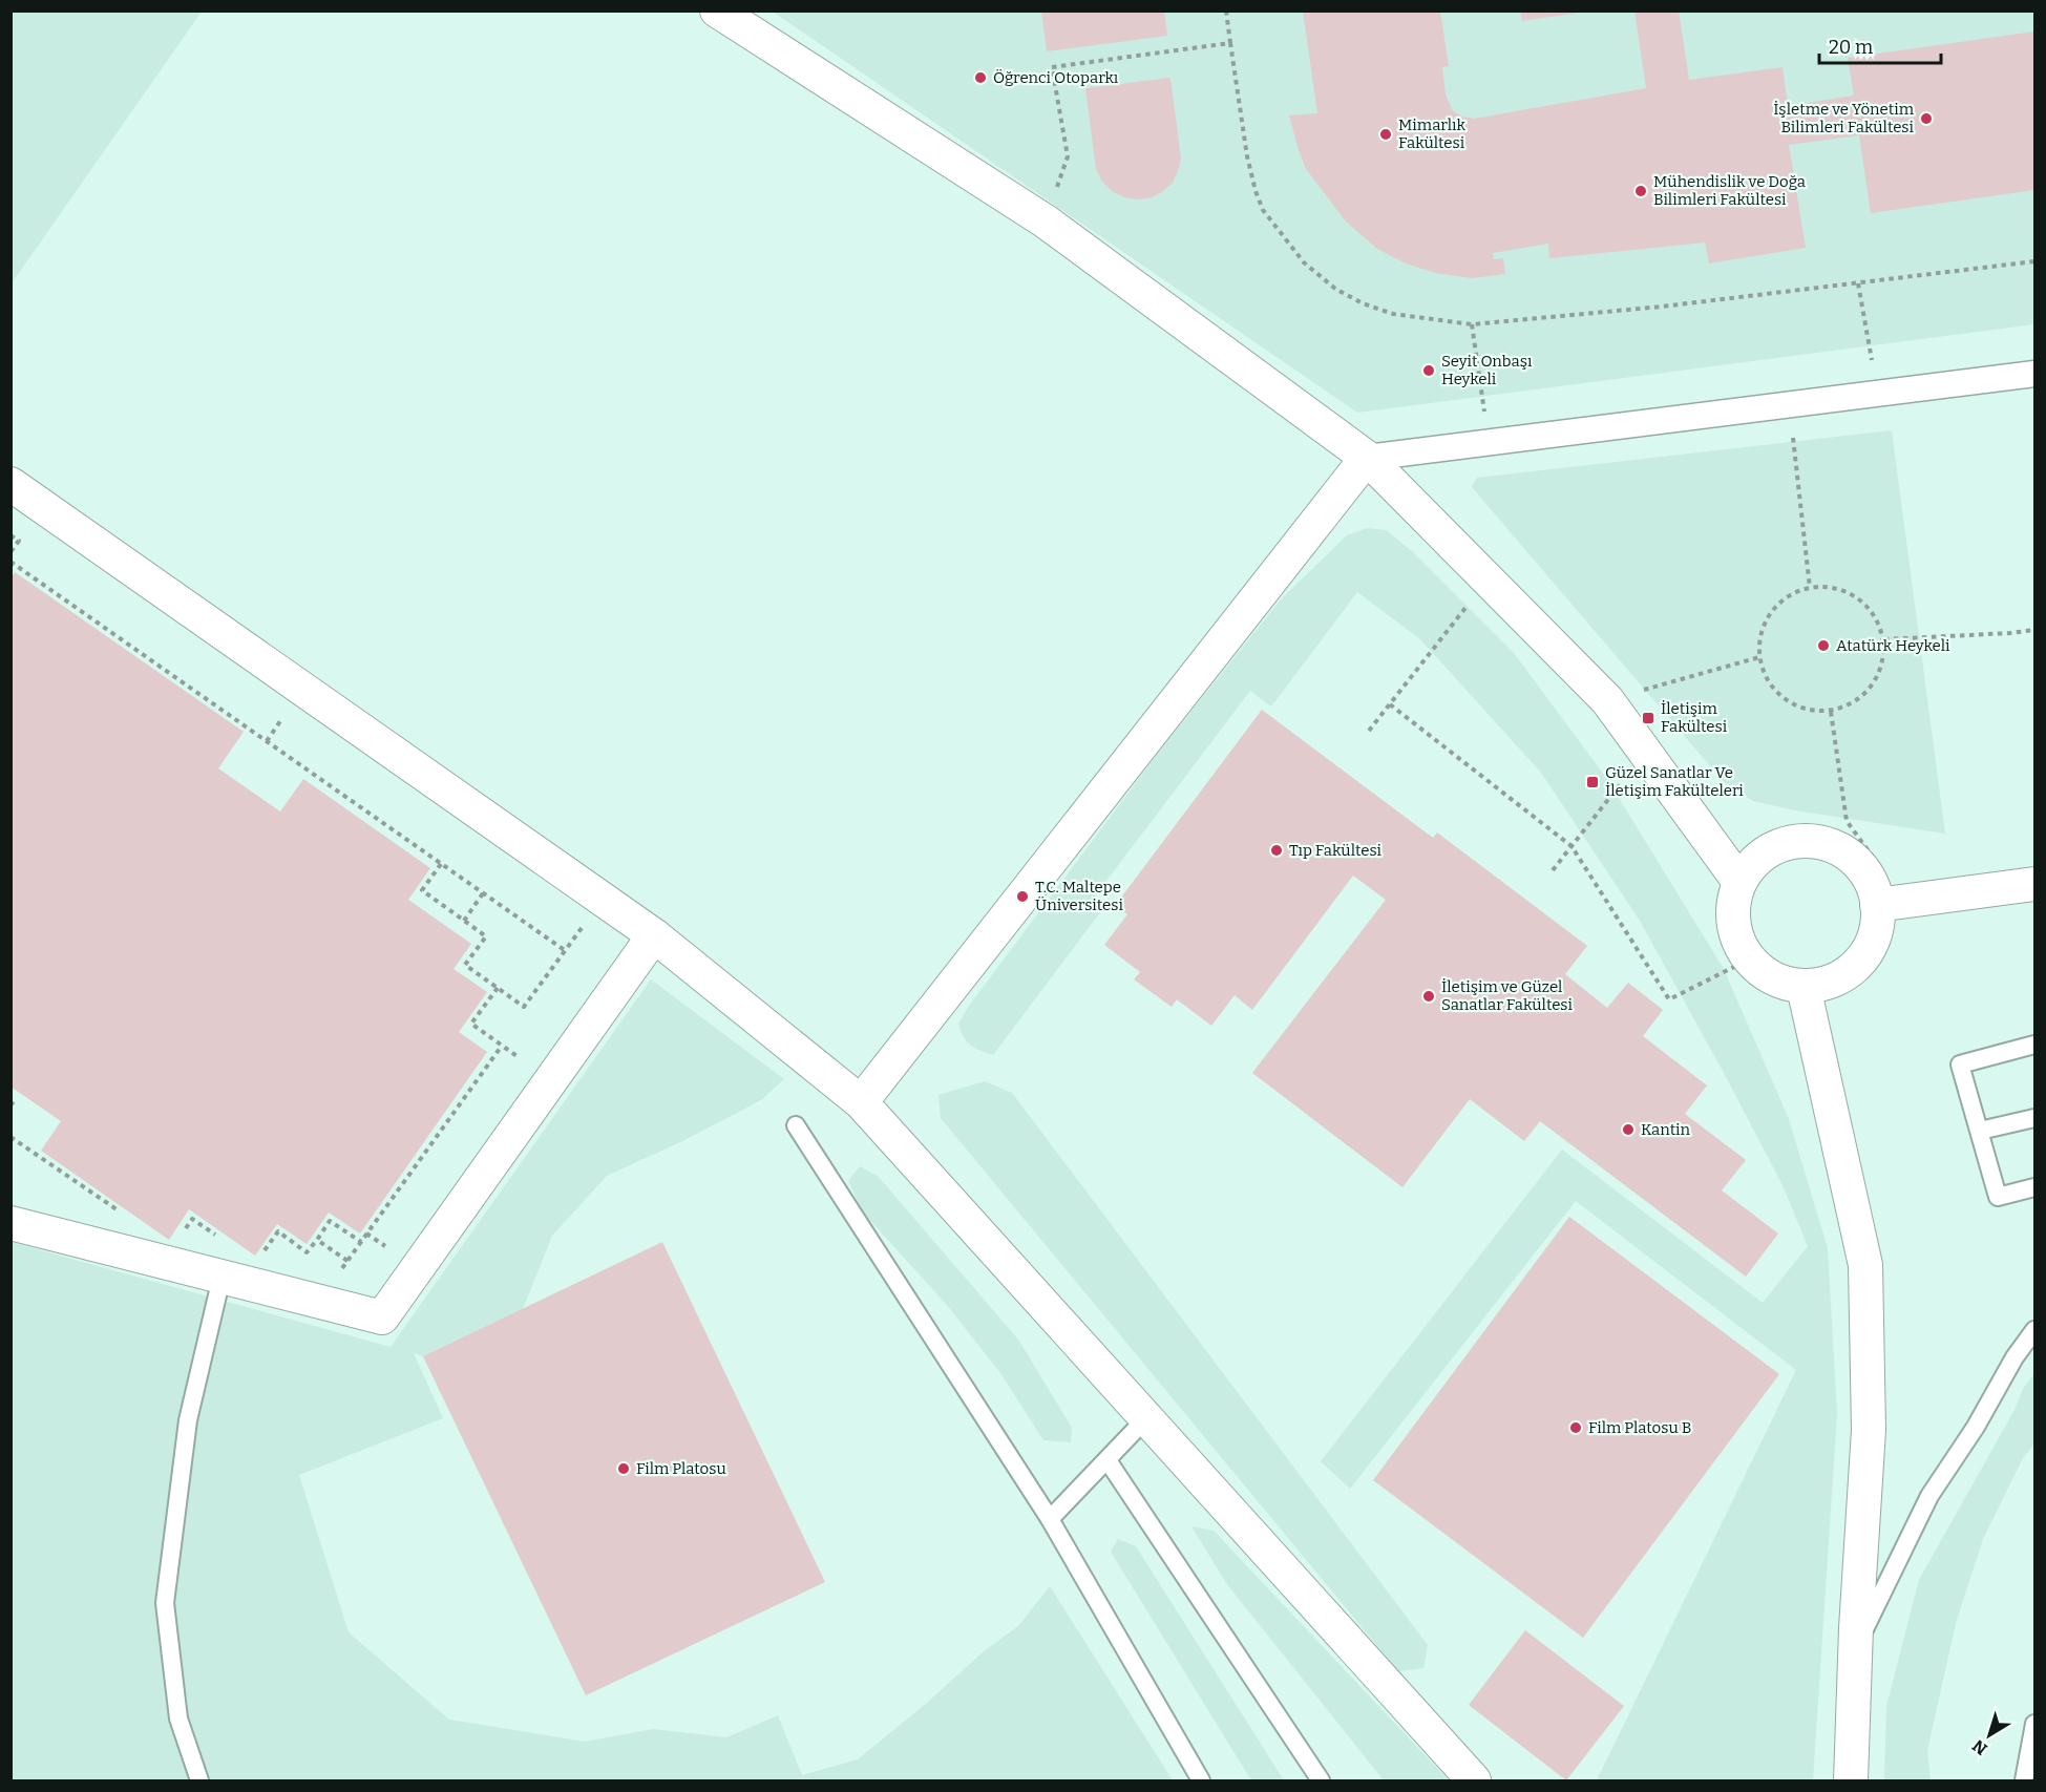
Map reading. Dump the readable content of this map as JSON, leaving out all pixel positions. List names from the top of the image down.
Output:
{
  "places": {
    "other": [
      "Öğrenci Otoparkı",
      "İşletme ve Yönetim Bilimleri Fakültesi",
      "Mimarlık Fakültesi",
      "Mühendislik ve Doğa Bilimleri Fakültesi",
      "Seyit Onbaşı Heykeli",
      "Atatürk Heykeli",
      "Tıp Fakültesi",
      "T.C. Maltepe Üniversitesi",
      "İletişim ve Güzel Sanatlar Fakültesi",
      "Kantin",
      "Film Platosu B",
      "Film Platosu"
    ],
    "transit": ["İletişim Fakültesi", "Güzel Sanatlar Ve İletişim Fakülteleri"]
  },
  "scale_bar": "20 m",
  "north": "bottom left"
}
